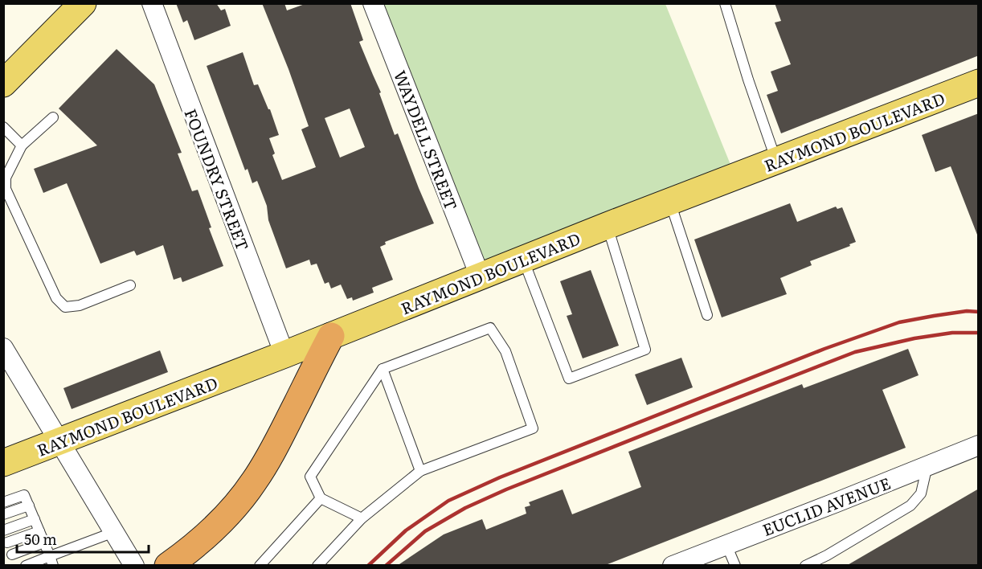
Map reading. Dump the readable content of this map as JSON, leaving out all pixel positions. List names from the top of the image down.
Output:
{
  "streets": {
    "main road": ["RAYMOND BOULEVARD"],
    "street": ["WAYDELL STREET", "FOUNDRY STREET", "EUCLID AVENUE"]
  },
  "crossings": [
    ["RAYMOND BOULEVARD", "WAYDELL STREET"],
    ["RAYMOND BOULEVARD", "FOUNDRY STREET"]
  ],
  "scale_bar": "50 m"
}
